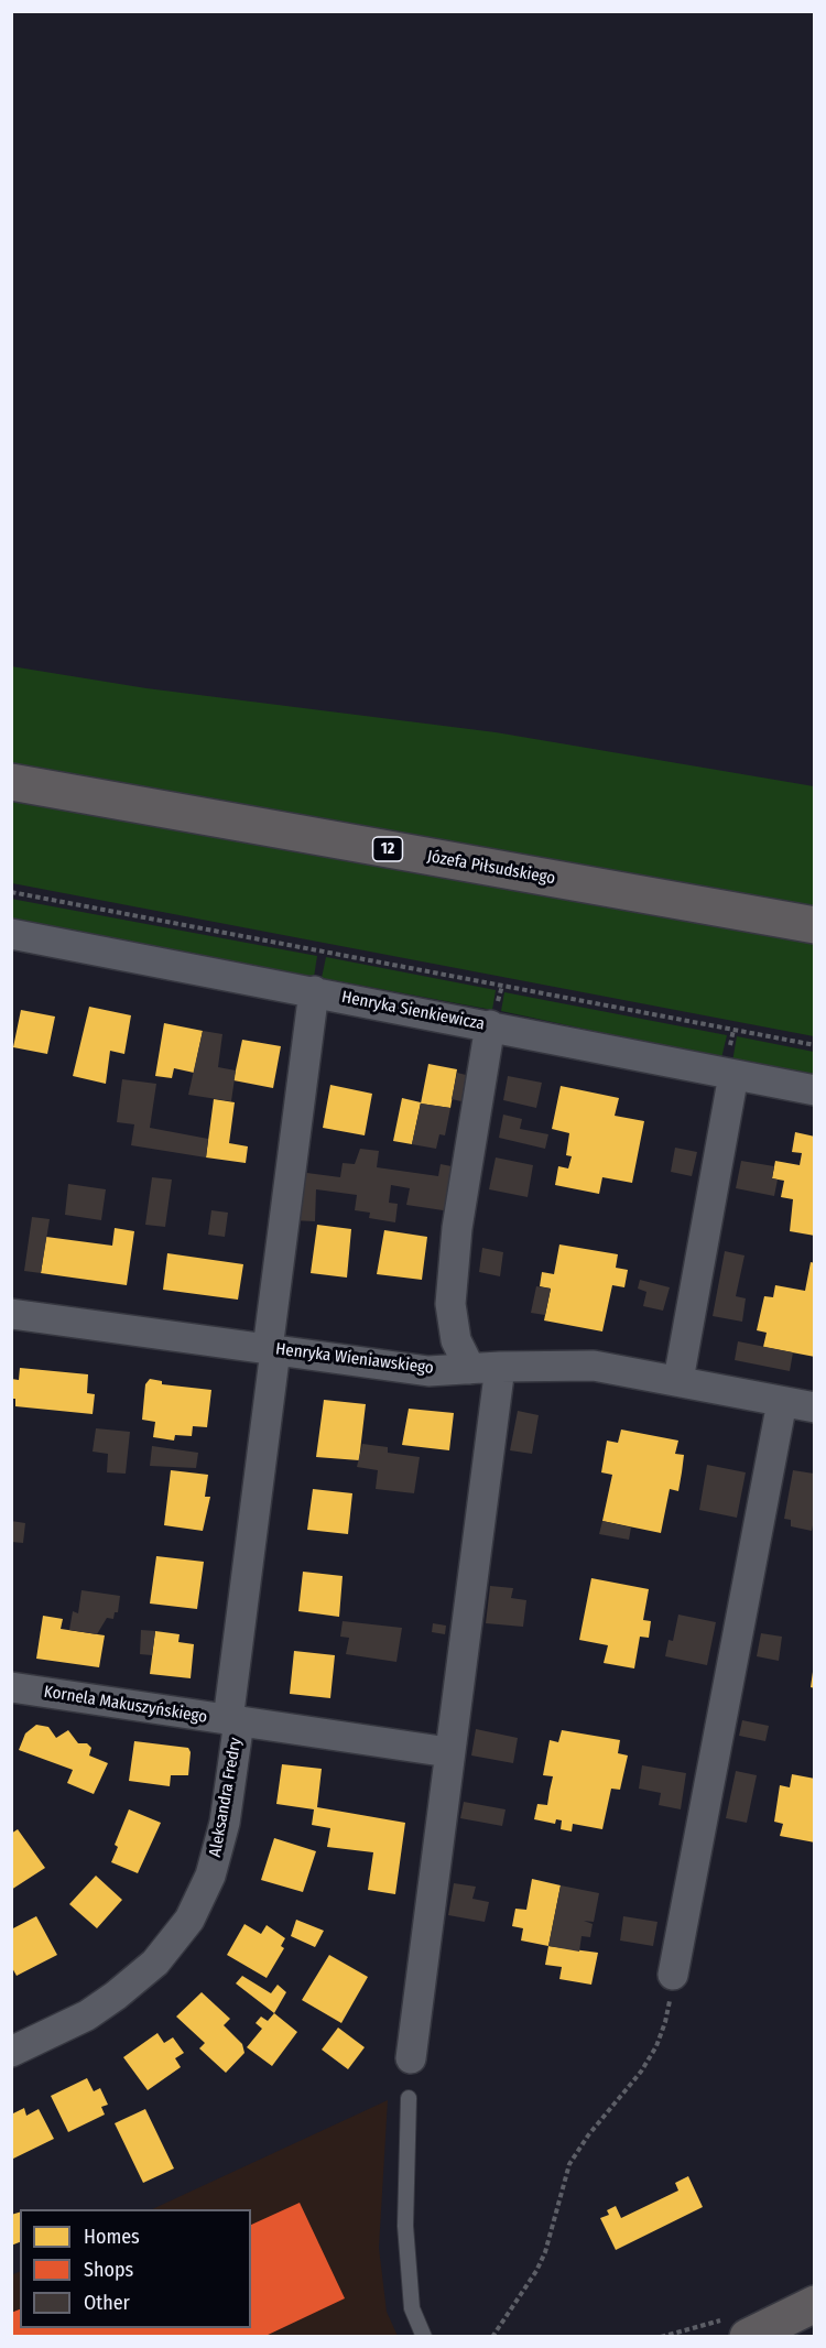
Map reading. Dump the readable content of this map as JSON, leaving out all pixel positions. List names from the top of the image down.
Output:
{
  "streets": {
    "main road": ["12", "Józefa Piłsudskiego"],
    "street": [
      "Henryka Sienkiewicza",
      "Henryka Wieniawskiego",
      "Kornela Makuszyńskiego",
      "Aleksandra Fredry"
    ]
  },
  "crossings": [
    ["Henryka Sienkiewicza", "Aleksandra Fredry"],
    ["Henryka Wieniawskiego", "Aleksandra Fredry"],
    ["Kornela Makuszyńskiego", "Aleksandra Fredry"]
  ],
  "legend": ["Homes", "Shops", "Other"]
}
